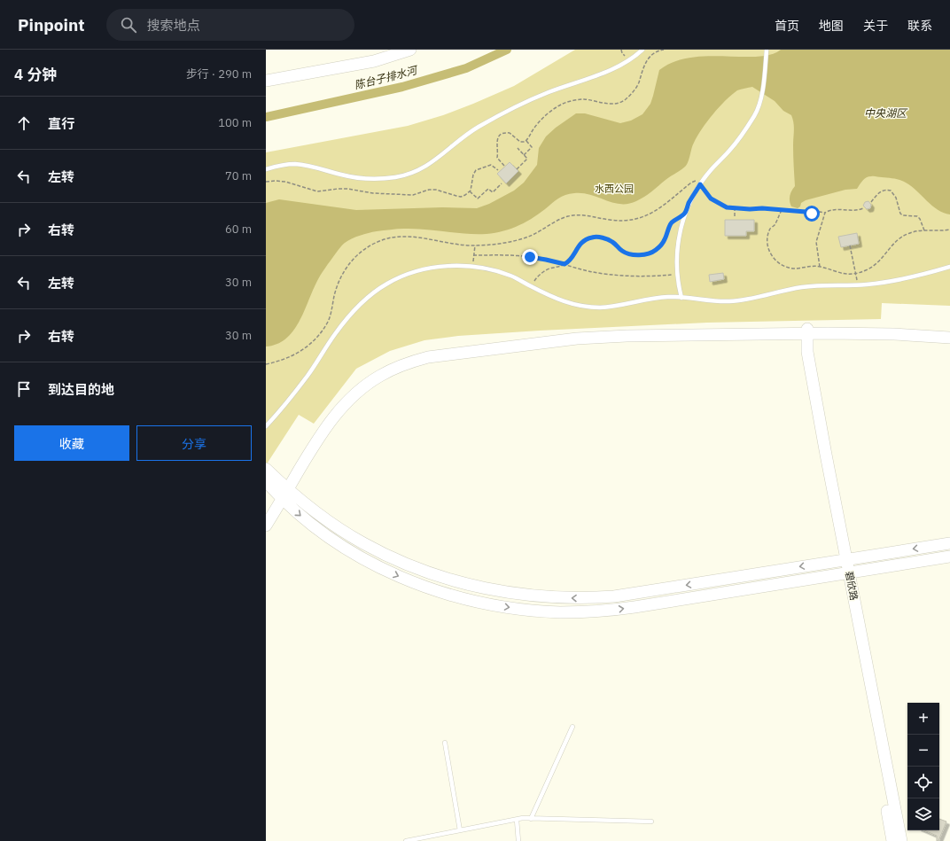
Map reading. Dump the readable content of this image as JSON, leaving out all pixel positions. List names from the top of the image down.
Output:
{
  "streets": {
    "street": ["碧欣路"]
  },
  "water": ["陈台子排水河", "中央湖区"],
  "parks": ["水西公园"],
  "page": {
    "header": "Pinpoint",
    "search": "搜索地点",
    "nav": [
      "首页",
      "地图",
      "关于",
      "联系"
    ],
    "heading": ["4 分钟", "步行 · 290 m"],
    "list": [
      ["直行", "100 m"],
      ["左转", "70 m"],
      ["右转", "60 m"],
      ["左转", "30 m"],
      ["右转", "30 m"],
      "到达目的地"
    ],
    "buttons": ["收藏", "分享"],
    "map_buttons": ["+", "−"]
  }
}
